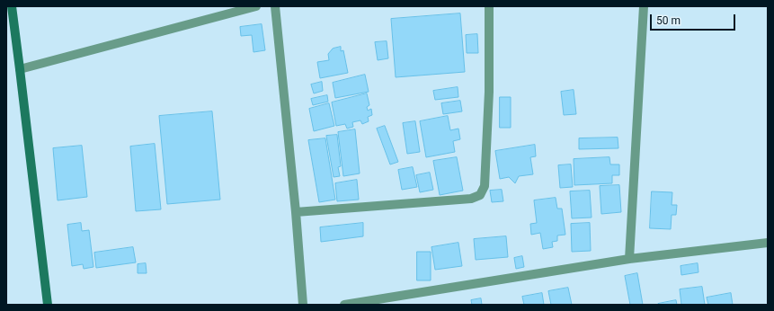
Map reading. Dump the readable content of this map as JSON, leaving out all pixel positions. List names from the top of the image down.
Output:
{
  "scale_bar": "50 m"
}
